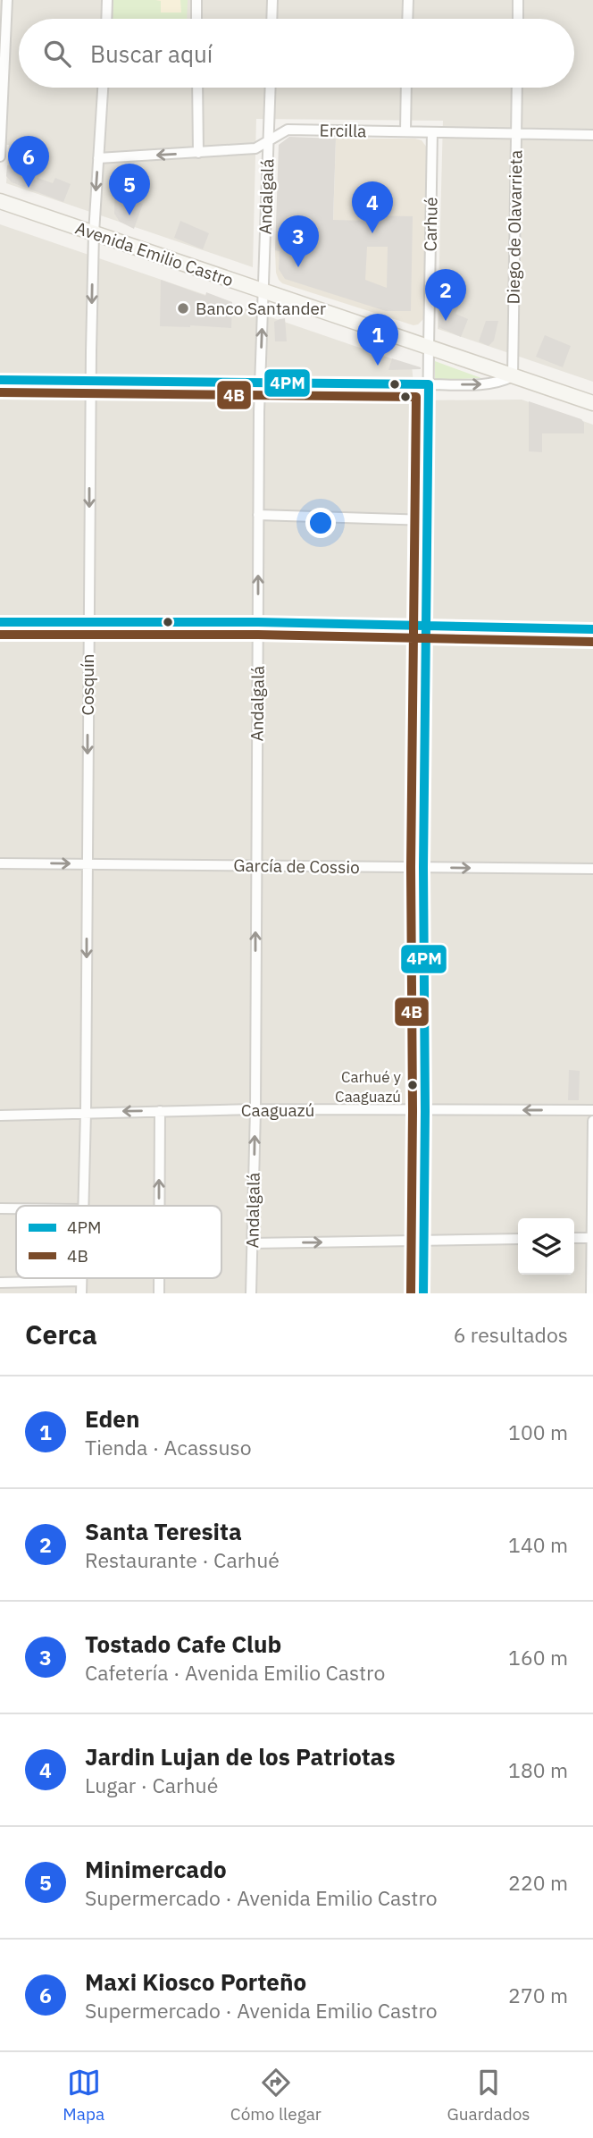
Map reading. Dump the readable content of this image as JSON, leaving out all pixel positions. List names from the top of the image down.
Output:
{
  "streets": {
    "main road": ["Avenida Emilio Castro"],
    "street": [
      "Ercilla",
      "Andalgalá",
      "Carhué",
      "Diego de Olavarrieta",
      "Cosquín",
      "García de Cossio",
      "Caaguazú"
    ]
  },
  "crossings": [
    ["Ercilla", "Andalgalá"],
    ["Ercilla", "Carhué"],
    ["Ercilla", "Diego de Olavarrieta"],
    ["Ercilla", "Cosquín"],
    ["Andalgalá", "Avenida Emilio Castro"],
    ["Andalgalá", "García de Cossio"],
    ["Andalgalá", "Caaguazú"],
    ["Carhué", "Avenida Emilio Castro"],
    ["Carhué", "García de Cossio"],
    ["Carhué", "Caaguazú"],
    ["Diego de Olavarrieta", "Avenida Emilio Castro"],
    ["Avenida Emilio Castro", "Cosquín"],
    ["Cosquín", "García de Cossio"],
    ["Cosquín", "Caaguazú"]
  ],
  "one_way": [
    "Andalgalá",
    "Cosquín",
    "García de Cossio",
    "Caaguazú"
  ],
  "places": ["Banco Santander", "Carhué y Caaguazú"],
  "lines": ["transit line 4PM", "transit line 4B"],
  "legend": ["4PM", "4B"],
  "page": {
    "search": "Buscar aquí",
    "pins": [
      "6",
      "5",
      "4",
      "3",
      "2",
      "1"
    ],
    "heading": ["Cerca", "6 resultados"],
    "list": [
      {
        "mark": "1",
        "name": "Eden",
        "note": "Tienda · Acassuso",
        "value": "100 m"
      },
      {
        "mark": "2",
        "name": "Santa Teresita",
        "note": "Restaurante · Carhué",
        "value": "140 m"
      },
      {
        "mark": "3",
        "name": "Tostado Cafe Club",
        "note": "Cafetería · Avenida Emilio Castro",
        "value": "160 m"
      },
      {
        "mark": "4",
        "name": "Jardin Lujan de los Patriotas",
        "note": "Lugar · Carhué",
        "value": "180 m"
      },
      {
        "mark": "5",
        "name": "Minimercado",
        "note": "Supermercado · Avenida Emilio Castro",
        "value": "220 m"
      },
      {
        "mark": "6",
        "name": "Maxi Kiosco Porteño",
        "note": "Supermercado · Avenida Emilio Castro",
        "value": "270 m"
      }
    ],
    "nav": ["Mapa", "Cómo llegar", "Guardados"]
  }
}
